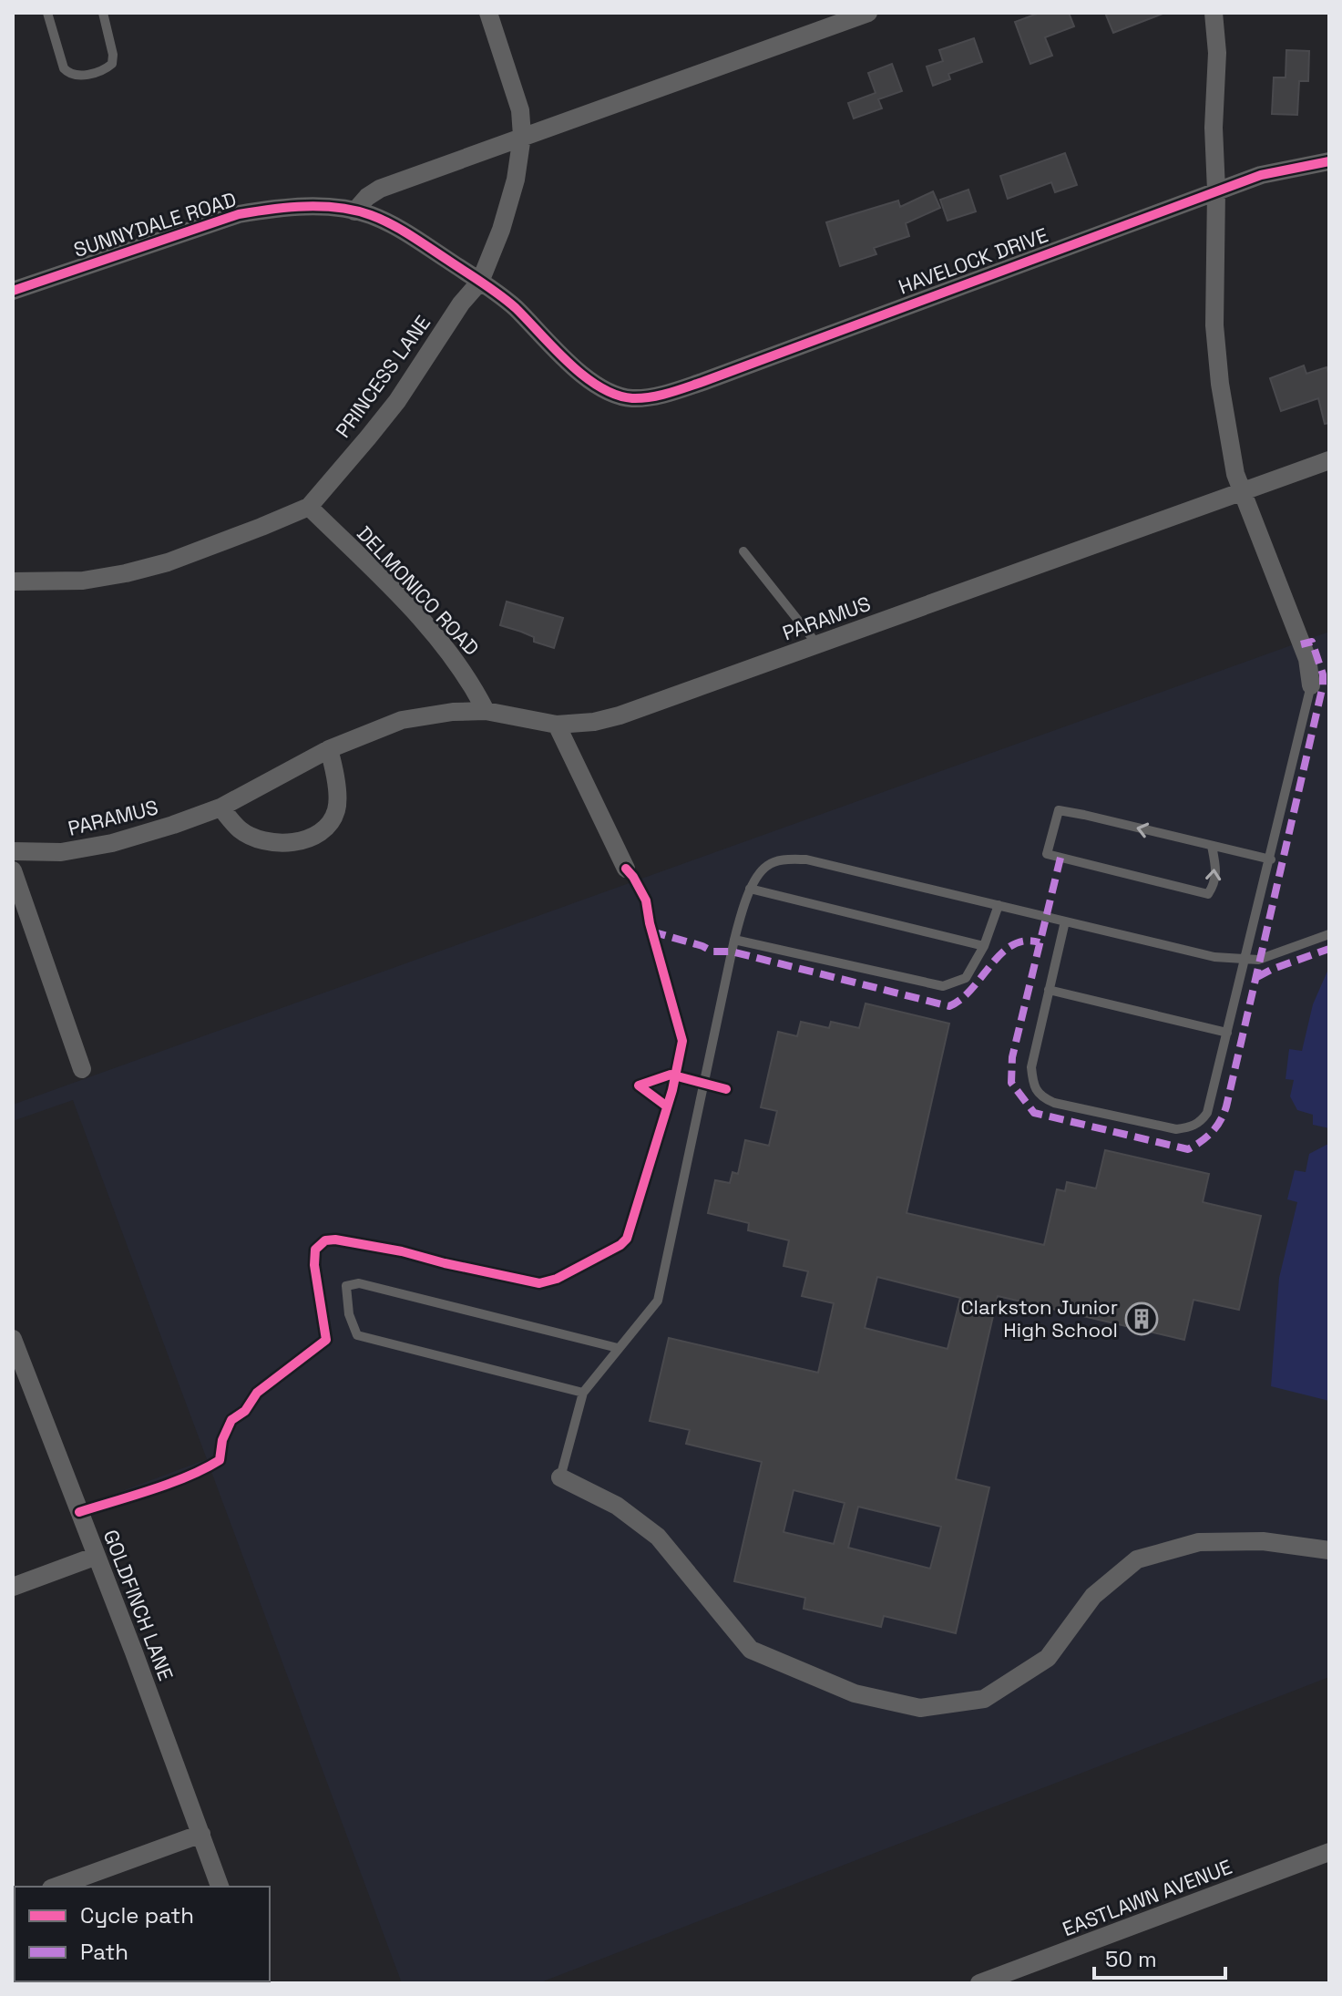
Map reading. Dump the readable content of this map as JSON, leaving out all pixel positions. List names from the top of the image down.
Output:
{
  "streets": {
    "street": [
      "SUNNYDALE ROAD",
      "HAVELOCK DRIVE",
      "PRINCESS LANE",
      "DELMONICO ROAD",
      "PARAMUS",
      "GOLDFINCH LANE",
      "EASTLAWN AVENUE"
    ]
  },
  "crossings": [
    ["SUNNYDALE ROAD", "HAVELOCK DRIVE"],
    ["SUNNYDALE ROAD", "PRINCESS LANE"],
    ["PRINCESS LANE", "DELMONICO ROAD"],
    ["DELMONICO ROAD", "PARAMUS"]
  ],
  "places": {
    "building": ["Clarkston Junior High School"]
  },
  "legend": ["Cycle path", "Path"],
  "scale_bar": "50 m"
}
